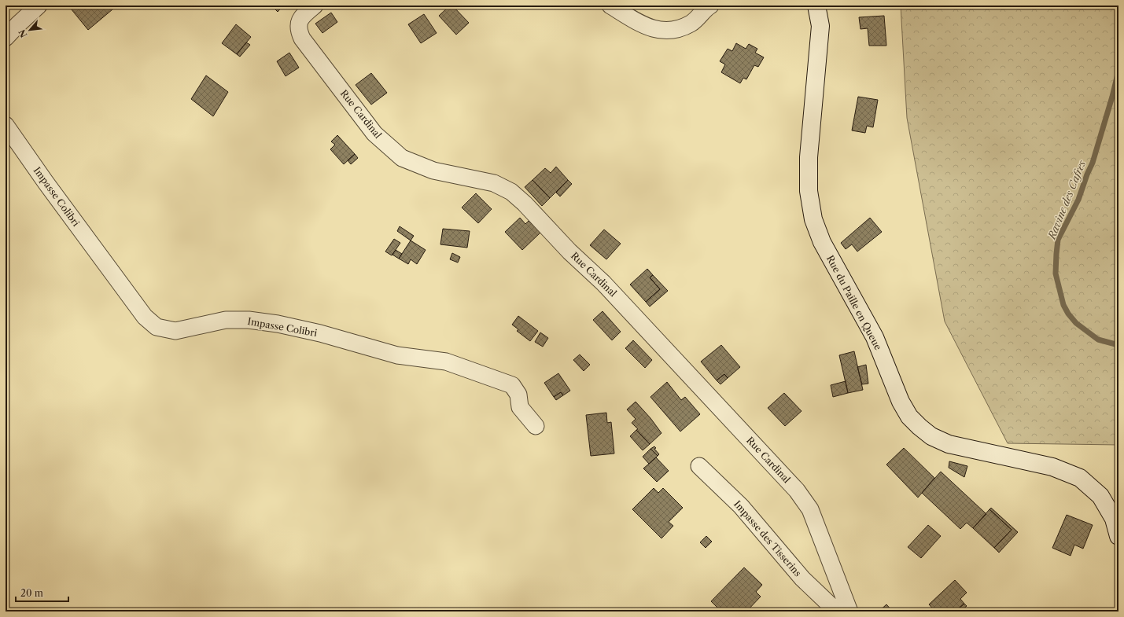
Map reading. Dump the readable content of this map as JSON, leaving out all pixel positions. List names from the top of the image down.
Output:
{
  "streets": {
    "main road": ["Rue du Paille en Queue"],
    "street": ["Rue Cardinal", "Impasse Colibri", "Impasse des Tisserins"]
  },
  "water": ["Ravine des Cafres"],
  "scale_bar": "20 m",
  "north": "bottom left"
}
